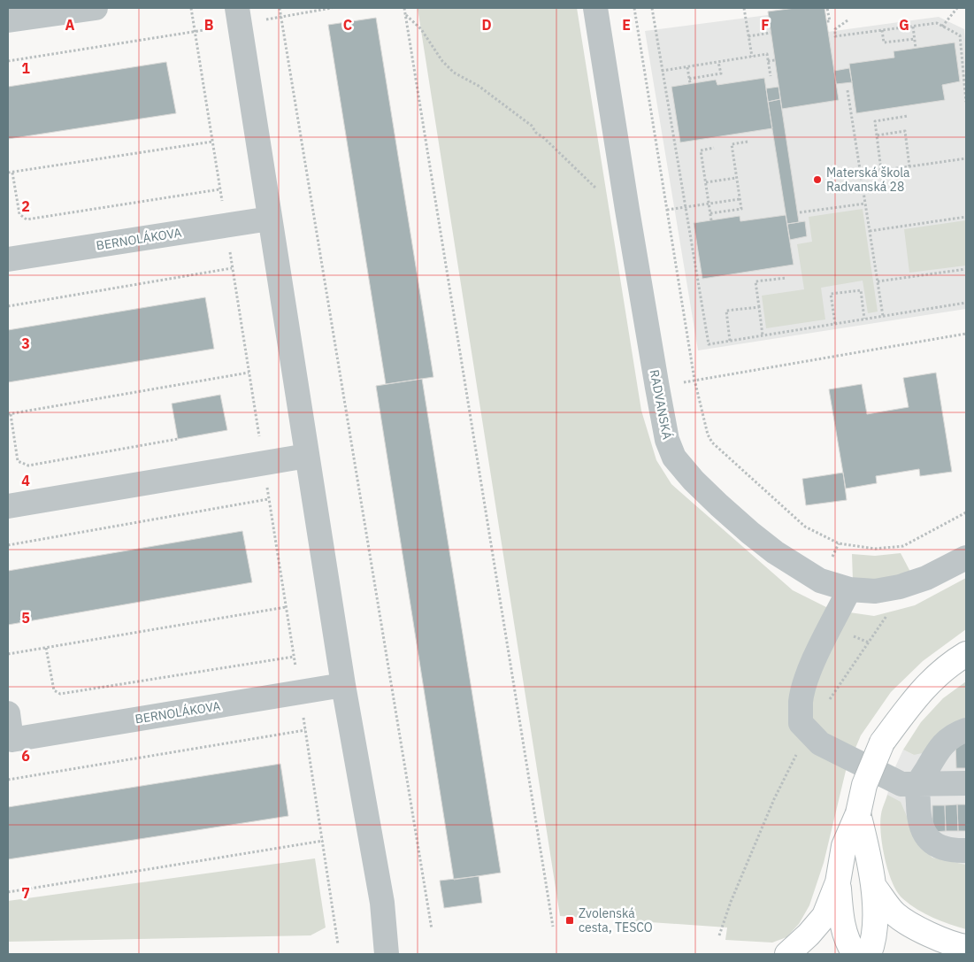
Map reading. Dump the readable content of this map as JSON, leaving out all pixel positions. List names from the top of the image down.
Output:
{
  "streets": {
    "street": ["BERNOLÁKOVA", "RADVANSKÁ"]
  },
  "places": {
    "other": ["Materská škola Radvanská 28"],
    "transit": ["Zvolenská cesta, TESCO"]
  },
  "grid": {
    "columns": [
      "A",
      "B",
      "C",
      "D",
      "E",
      "F",
      "G"
    ],
    "rows": [
      "1",
      "2",
      "3",
      "4",
      "5",
      "6",
      "7"
    ]
  }
}
